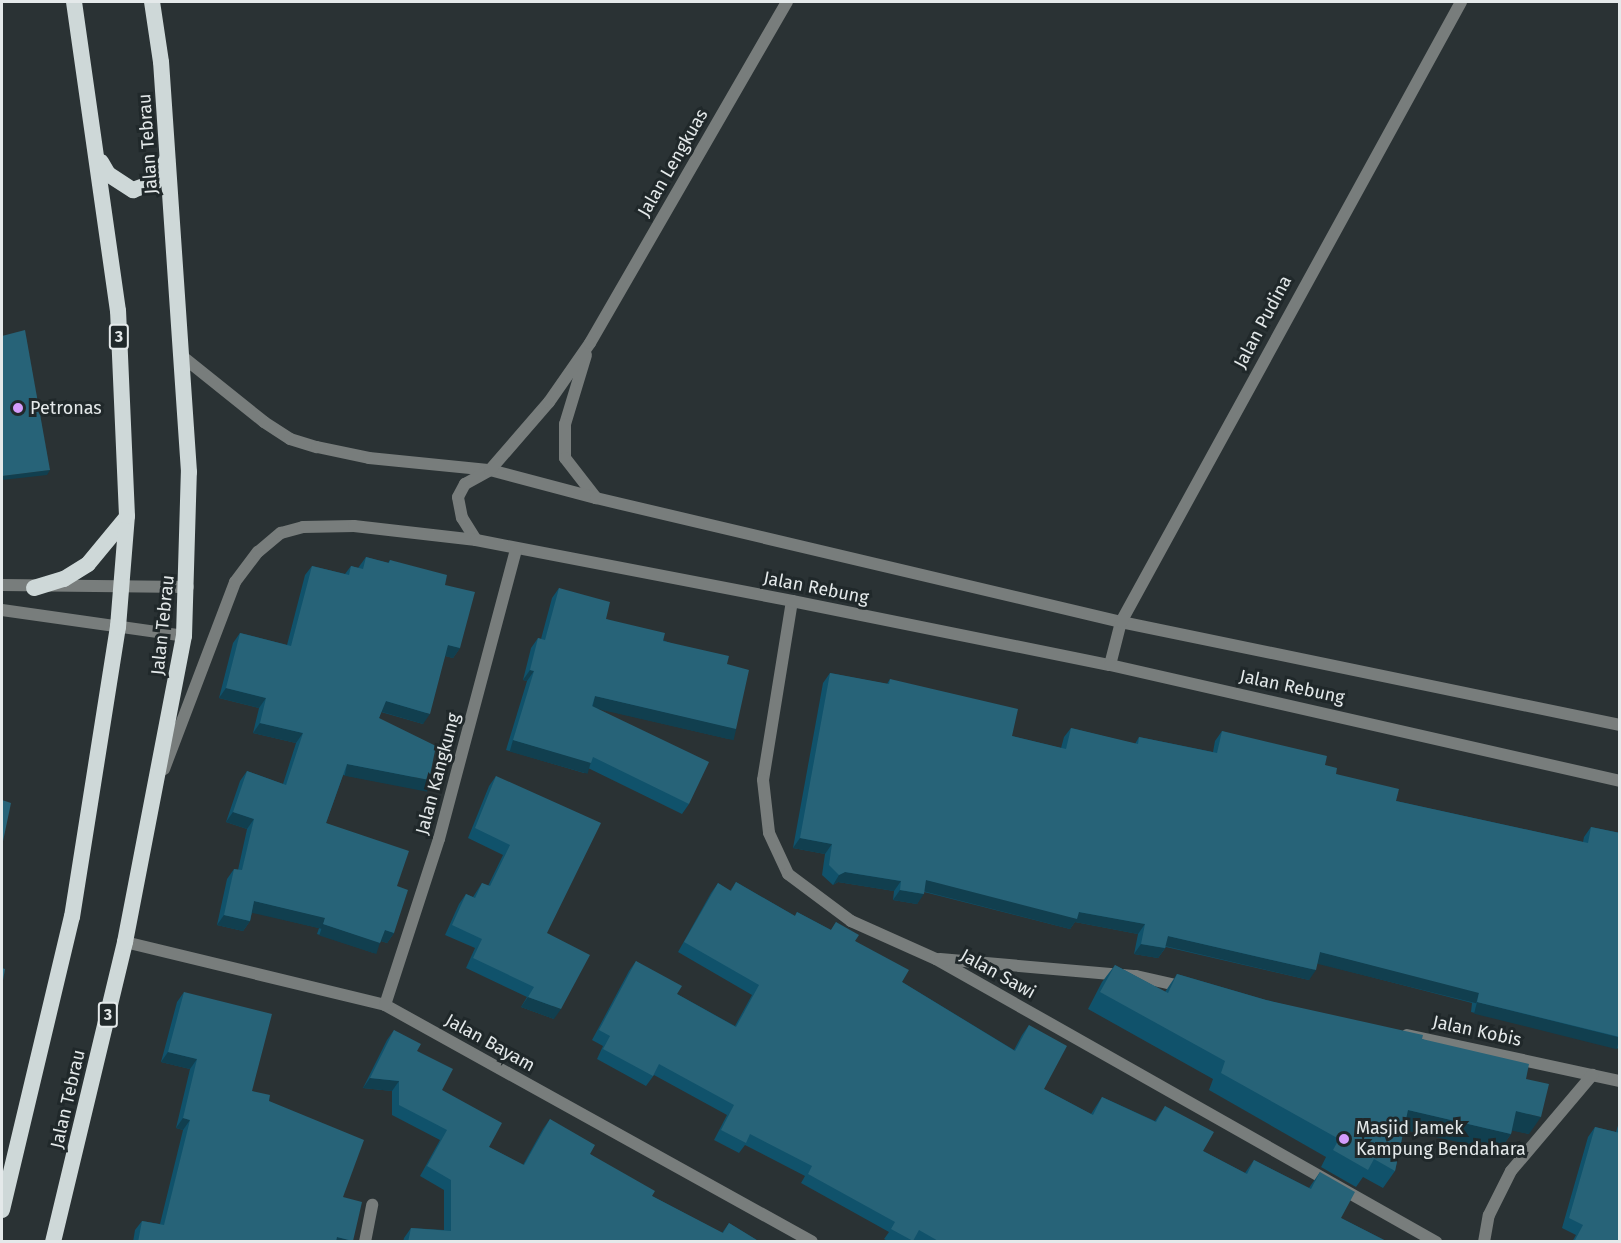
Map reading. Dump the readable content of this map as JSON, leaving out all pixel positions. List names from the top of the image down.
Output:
{
  "streets": {
    "highway": ["Jalan Tebrau", "3"],
    "street": [
      "Jalan Lengkuas",
      "Jalan Pudina",
      "Jalan Rebung",
      "Jalan Kangkung",
      "Jalan Sawi",
      "Jalan Kobis",
      "Jalan Bayam"
    ]
  },
  "crossings": [
    ["Jalan Tebrau", "Jalan Rebung"],
    ["Jalan Tebrau", "Jalan Bayam"],
    ["Jalan Lengkuas", "Jalan Rebung"],
    ["Jalan Pudina", "Jalan Rebung"],
    ["Jalan Rebung", "Jalan Kangkung"],
    ["Jalan Rebung", "Jalan Sawi"],
    ["Jalan Kangkung", "Jalan Bayam"]
  ],
  "places": ["Petronas", "Masjid Jamek Kampung Bendahara"]
}
